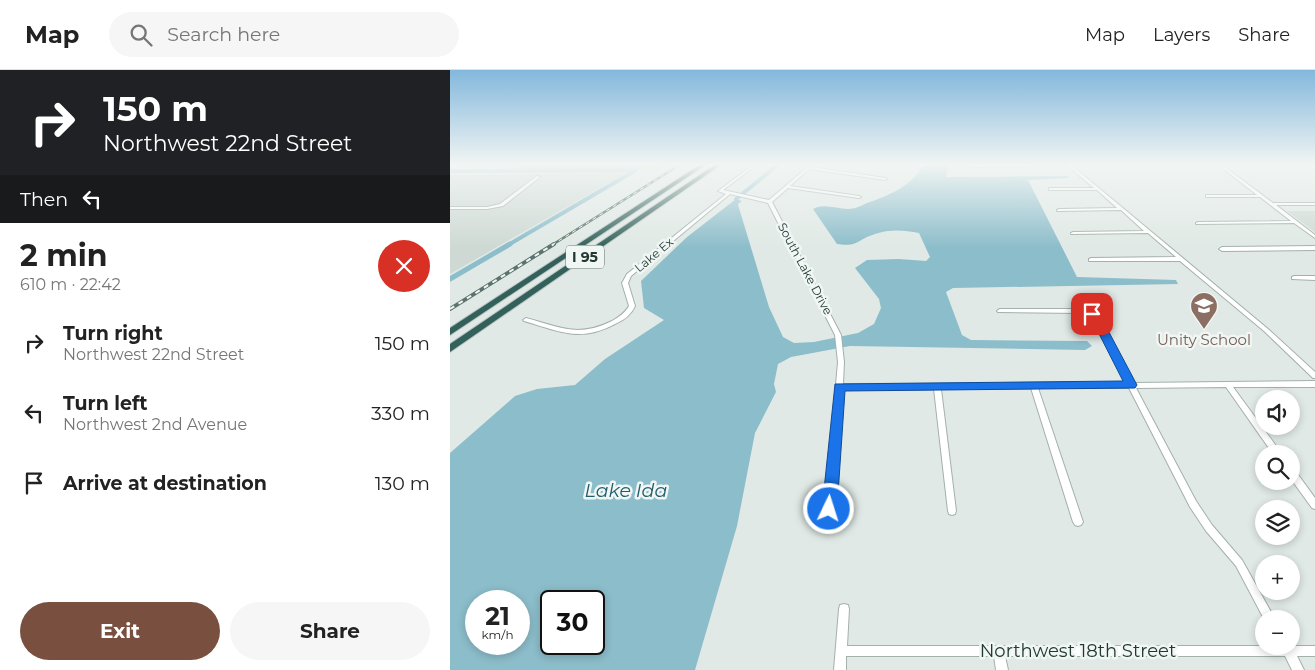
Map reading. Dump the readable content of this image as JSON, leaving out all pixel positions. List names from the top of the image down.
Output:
{
  "streets": {
    "highway": ["I 95"],
    "street": ["Lake Ex", "South Lake Drive", "Northwest 18th Street"]
  },
  "water": ["Lake Ida"],
  "places": {
    "school or university": ["Unity School"]
  },
  "page": {
    "header": "Map",
    "search": "Search here",
    "nav": ["Map", "Layers", "Share"],
    "turn": ["150 m", "Northwest 22nd Street"],
    "then": "Then",
    "heading": ["2 min", "610 m · 22:42"],
    "list": [
      {
        "name": "Turn right",
        "note": "Northwest 22nd Street",
        "value": "150 m"
      },
      {
        "name": "Turn left",
        "note": "Northwest 2nd Avenue",
        "value": "330 m"
      },
      {
        "name": "Arrive at destination",
        "value": "130 m"
      }
    ],
    "map_buttons": ["+", "−"],
    "speed": "21 km/h",
    "limit": "30",
    "buttons": ["Exit", "Share"]
  }
}
